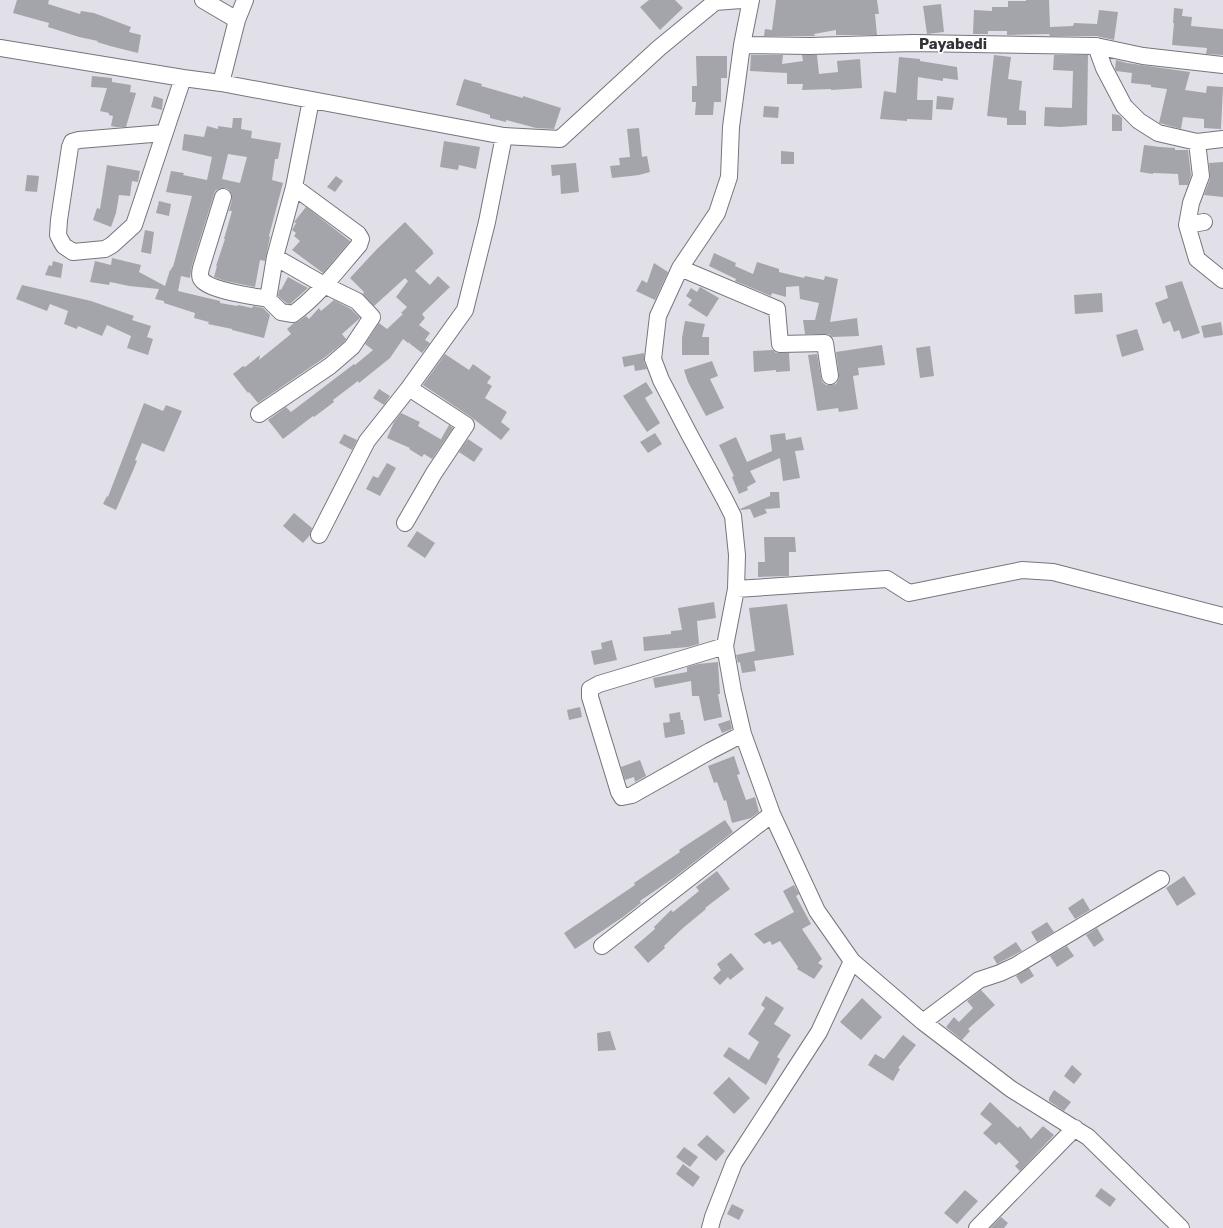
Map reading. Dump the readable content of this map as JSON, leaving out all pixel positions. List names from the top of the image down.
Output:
{
  "districts": ["Payabedi"]
}
